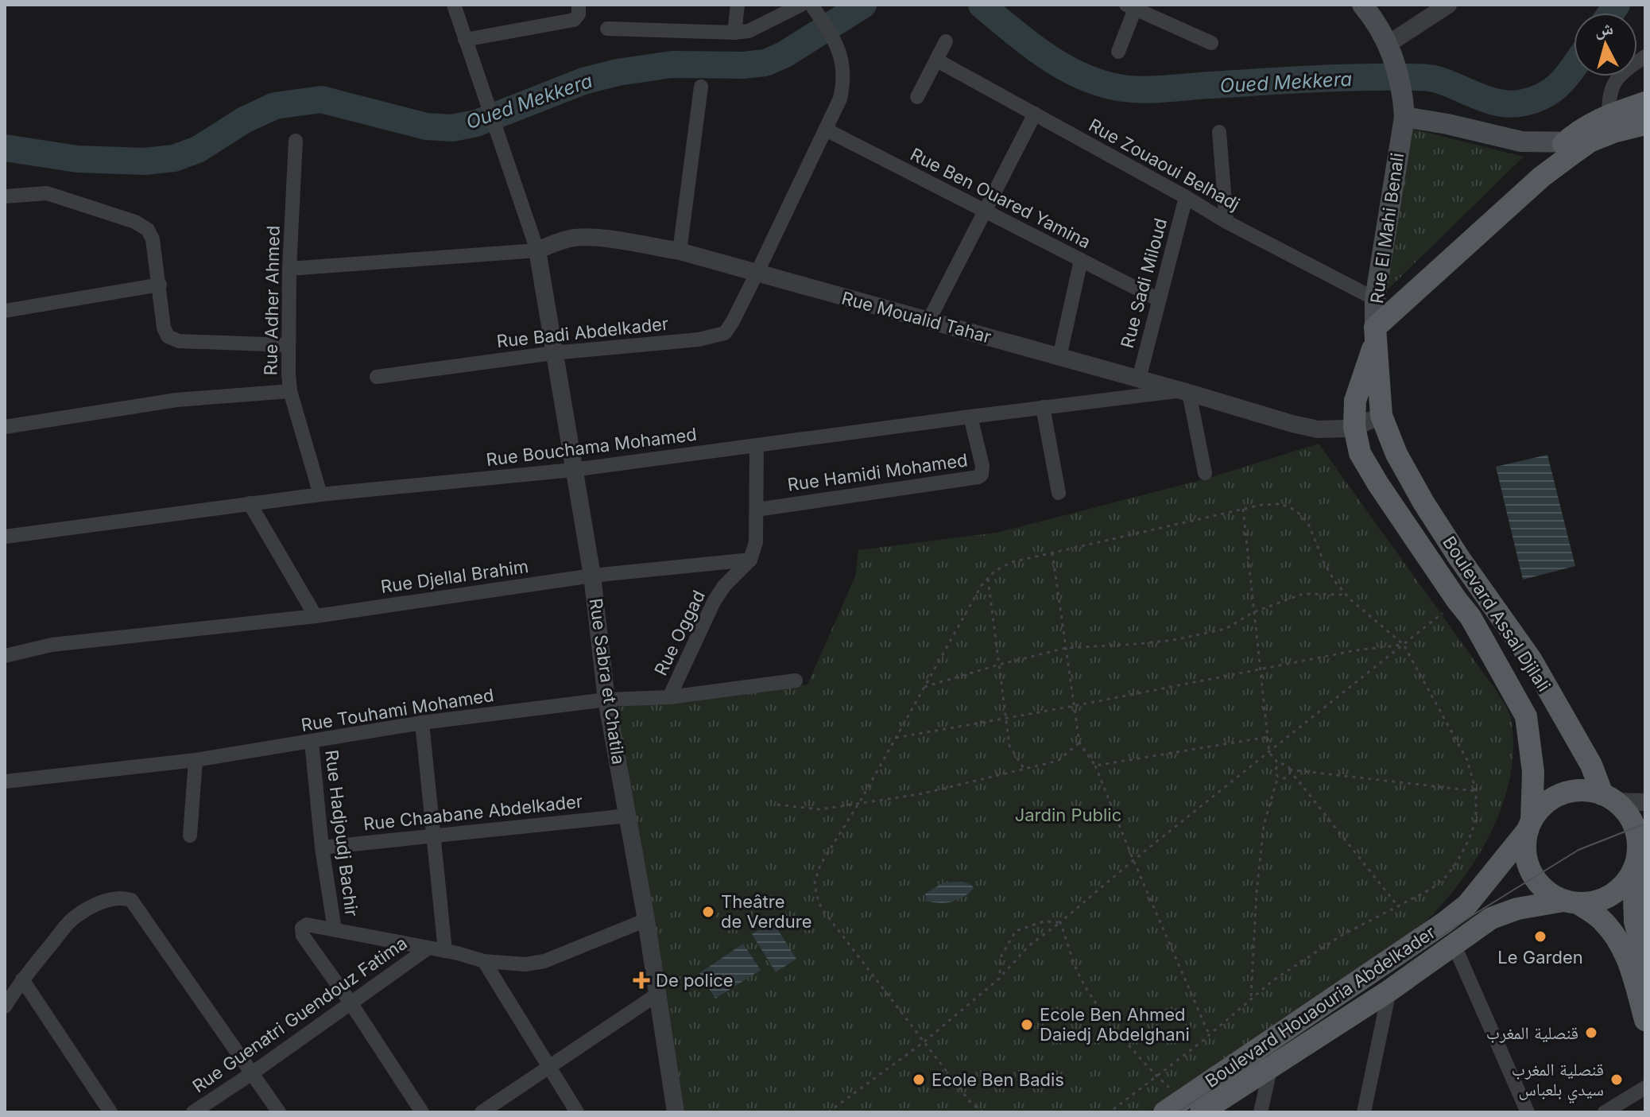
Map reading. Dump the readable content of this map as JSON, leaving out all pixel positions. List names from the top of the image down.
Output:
{
  "streets": {
    "main road": ["Rue El Mahi Benali", "Boulevard Assal Djilali", "Boulevard Houaouria Abdelkader"],
    "street": [
      "Rue Zouaoui Belhadj",
      "Rue Ben Ouared Yamina",
      "Rue Sadi Miloud",
      "Rue Adher Ahmed",
      "Rue Moualid Tahar",
      "Rue Badi Abdelkader",
      "Rue Bouchama Mohamed",
      "Rue Hamidi Mohamed",
      "Rue Djellal Brahim",
      "Rue Oggad",
      "Rue Sabra et Chatila",
      "Rue Touhami Mohamed",
      "Rue Chaabane Abdelkader",
      "Rue Hadjoudj Bachir",
      "Rue Guenatri Guendouz Fatima"
    ]
  },
  "crossings": [
    ["Rue Zouaoui Belhadj", "Rue El Mahi Benali"],
    ["Rue Zouaoui Belhadj", "Rue Sadi Miloud"],
    ["Rue Ben Ouared Yamina", "Rue Sadi Miloud"],
    ["Rue El Mahi Benali", "Boulevard Assal Djilali"],
    ["Rue Sadi Miloud", "Rue Moualid Tahar"],
    ["Rue Adher Ahmed", "Rue Bouchama Mohamed"],
    ["Rue Moualid Tahar", "Rue Badi Abdelkader"],
    ["Rue Moualid Tahar", "Rue Bouchama Mohamed"],
    ["Rue Moualid Tahar", "Boulevard Assal Djilali"],
    ["Rue Moualid Tahar", "Rue Sabra et Chatila"],
    ["Rue Badi Abdelkader", "Rue Sabra et Chatila"],
    ["Rue Bouchama Mohamed", "Rue Hamidi Mohamed"],
    ["Rue Bouchama Mohamed", "Rue Sabra et Chatila"],
    ["Rue Djellal Brahim", "Rue Oggad"],
    ["Rue Djellal Brahim", "Rue Sabra et Chatila"],
    ["Boulevard Assal Djilali", "Boulevard Houaouria Abdelkader"],
    ["Rue Oggad", "Rue Touhami Mohamed"],
    ["Rue Sabra et Chatila", "Rue Touhami Mohamed"],
    ["Rue Sabra et Chatila", "Rue Chaabane Abdelkader"],
    ["Rue Touhami Mohamed", "Rue Hadjoudj Bachir"],
    ["Rue Chaabane Abdelkader", "Rue Hadjoudj Bachir"]
  ],
  "water": ["Oued Mekkera"],
  "parks": ["Jardin Public"],
  "places": {
    "other": [
      "Theâtre de Verdure",
      "Le Garden",
      "Ecole Ben Ahmed Daiedj Abdelghani",
      "قنصلية المغرب",
      "Ecole Ben Badis",
      "قنصلية المغرب سيدي بلعباس"
    ],
    "health": ["De police"]
  },
  "north": "top"
}
